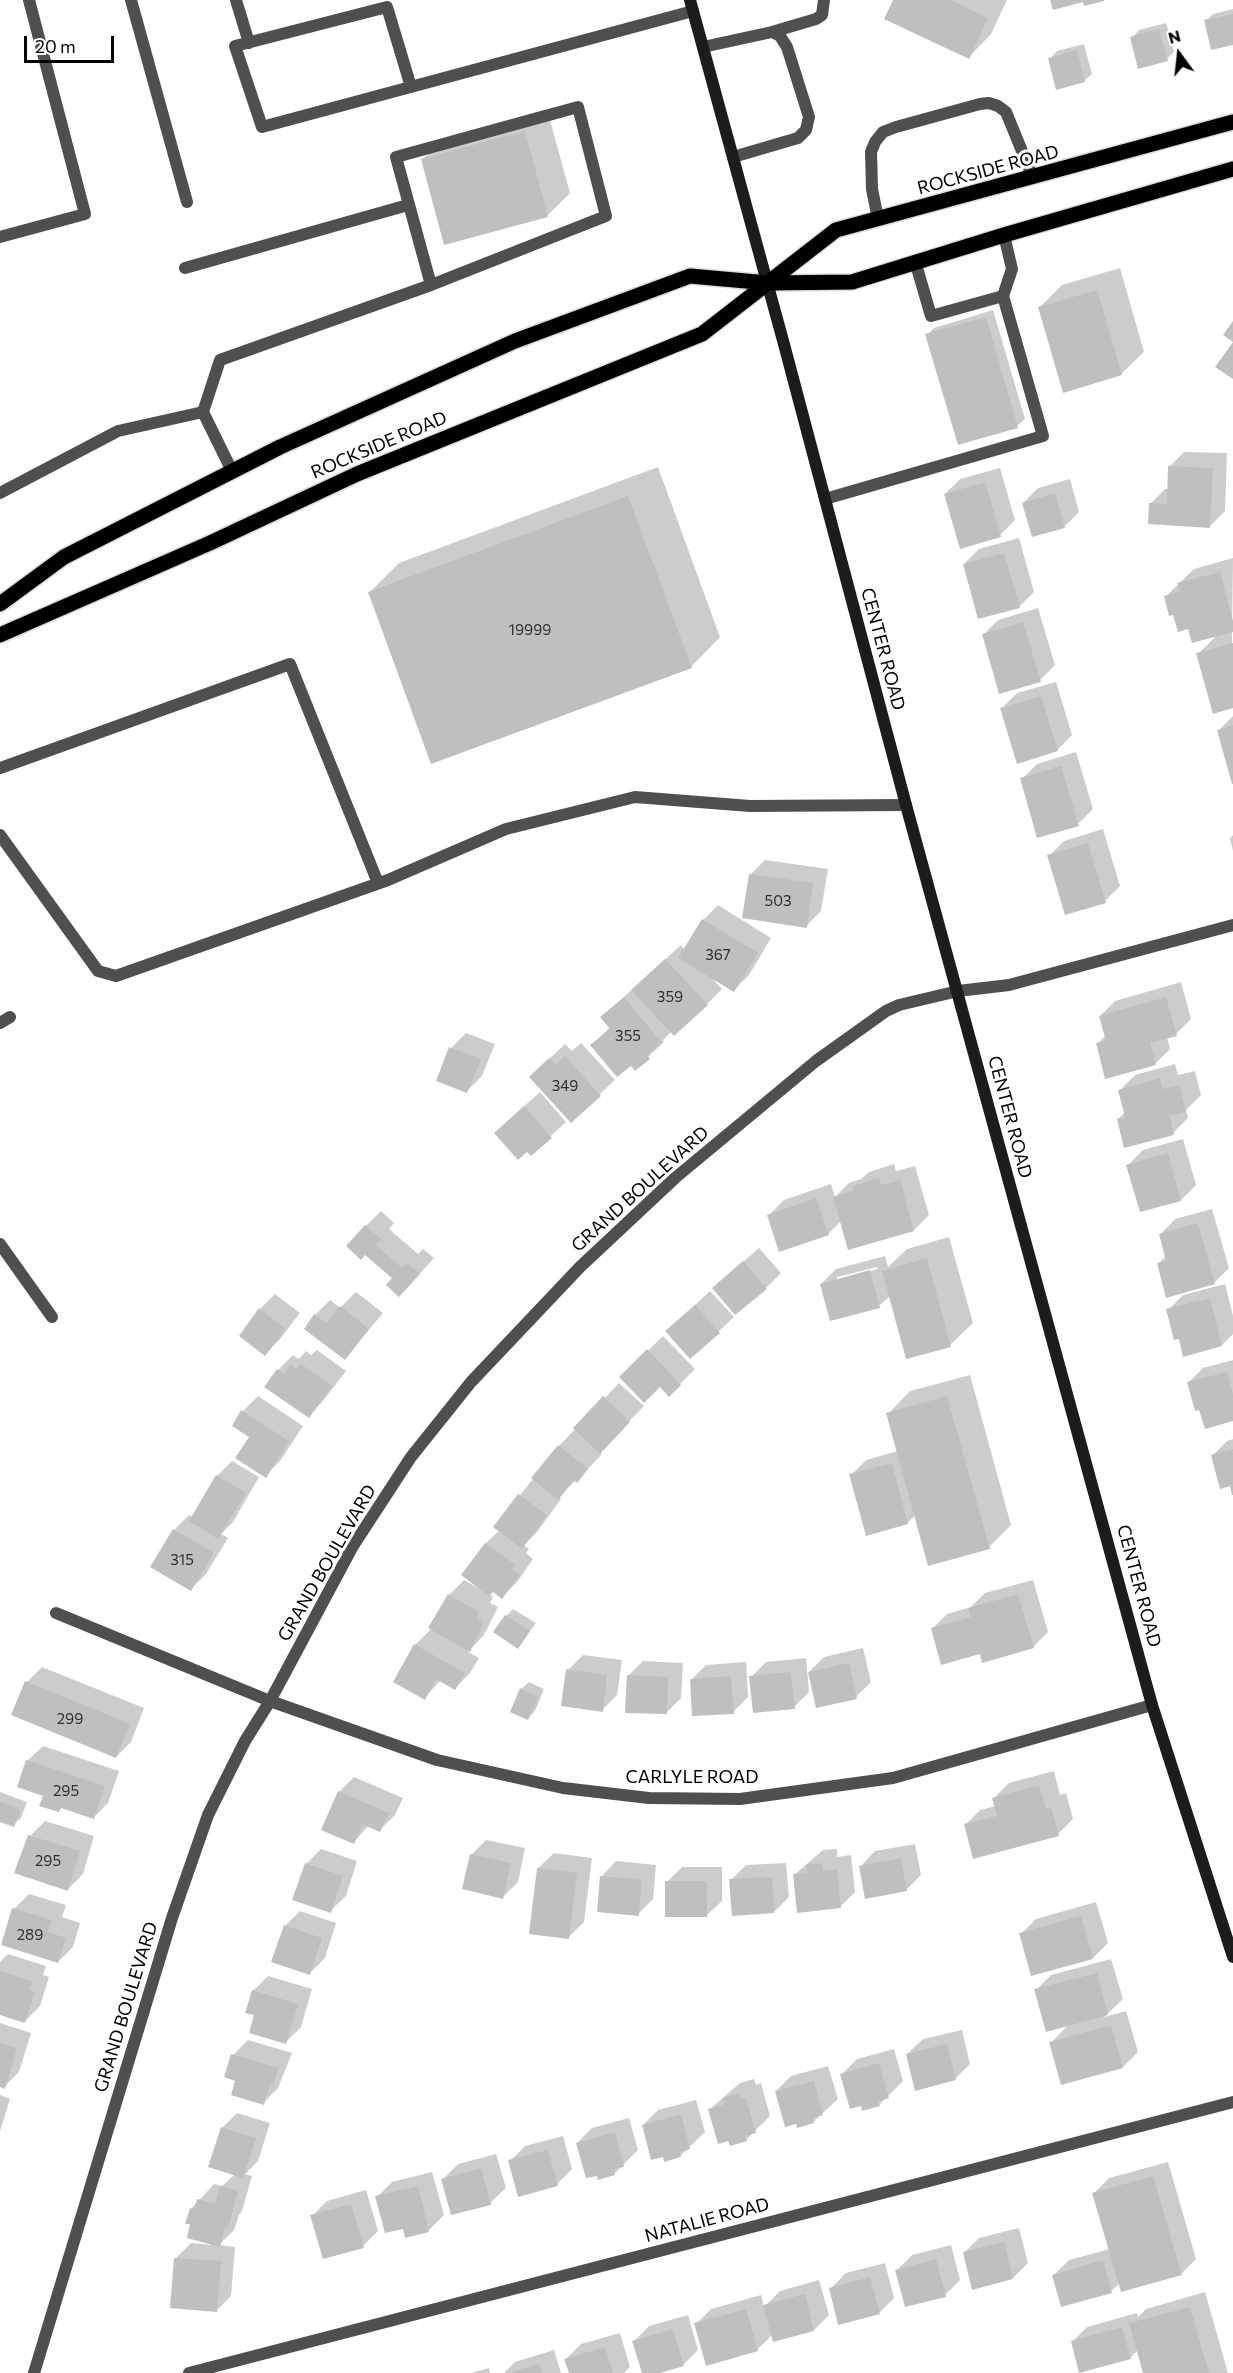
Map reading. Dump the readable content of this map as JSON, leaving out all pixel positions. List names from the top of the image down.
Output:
{
  "streets": {
    "main road": ["ROCKSIDE ROAD", "CENTER ROAD"],
    "street": ["GRAND BOULEVARD", "CARLYLE ROAD", "NATALIE ROAD"]
  },
  "crossings": [
    ["ROCKSIDE ROAD", "CENTER ROAD"],
    ["CENTER ROAD", "GRAND BOULEVARD"],
    ["CENTER ROAD", "CARLYLE ROAD"],
    ["GRAND BOULEVARD", "CARLYLE ROAD"]
  ],
  "house_numbers": [
    "19999",
    "503",
    "367",
    "359",
    "355",
    "349",
    "315",
    "299",
    "295",
    "295",
    "289"
  ],
  "scale_bar": "20 m",
  "north": "top"
}
